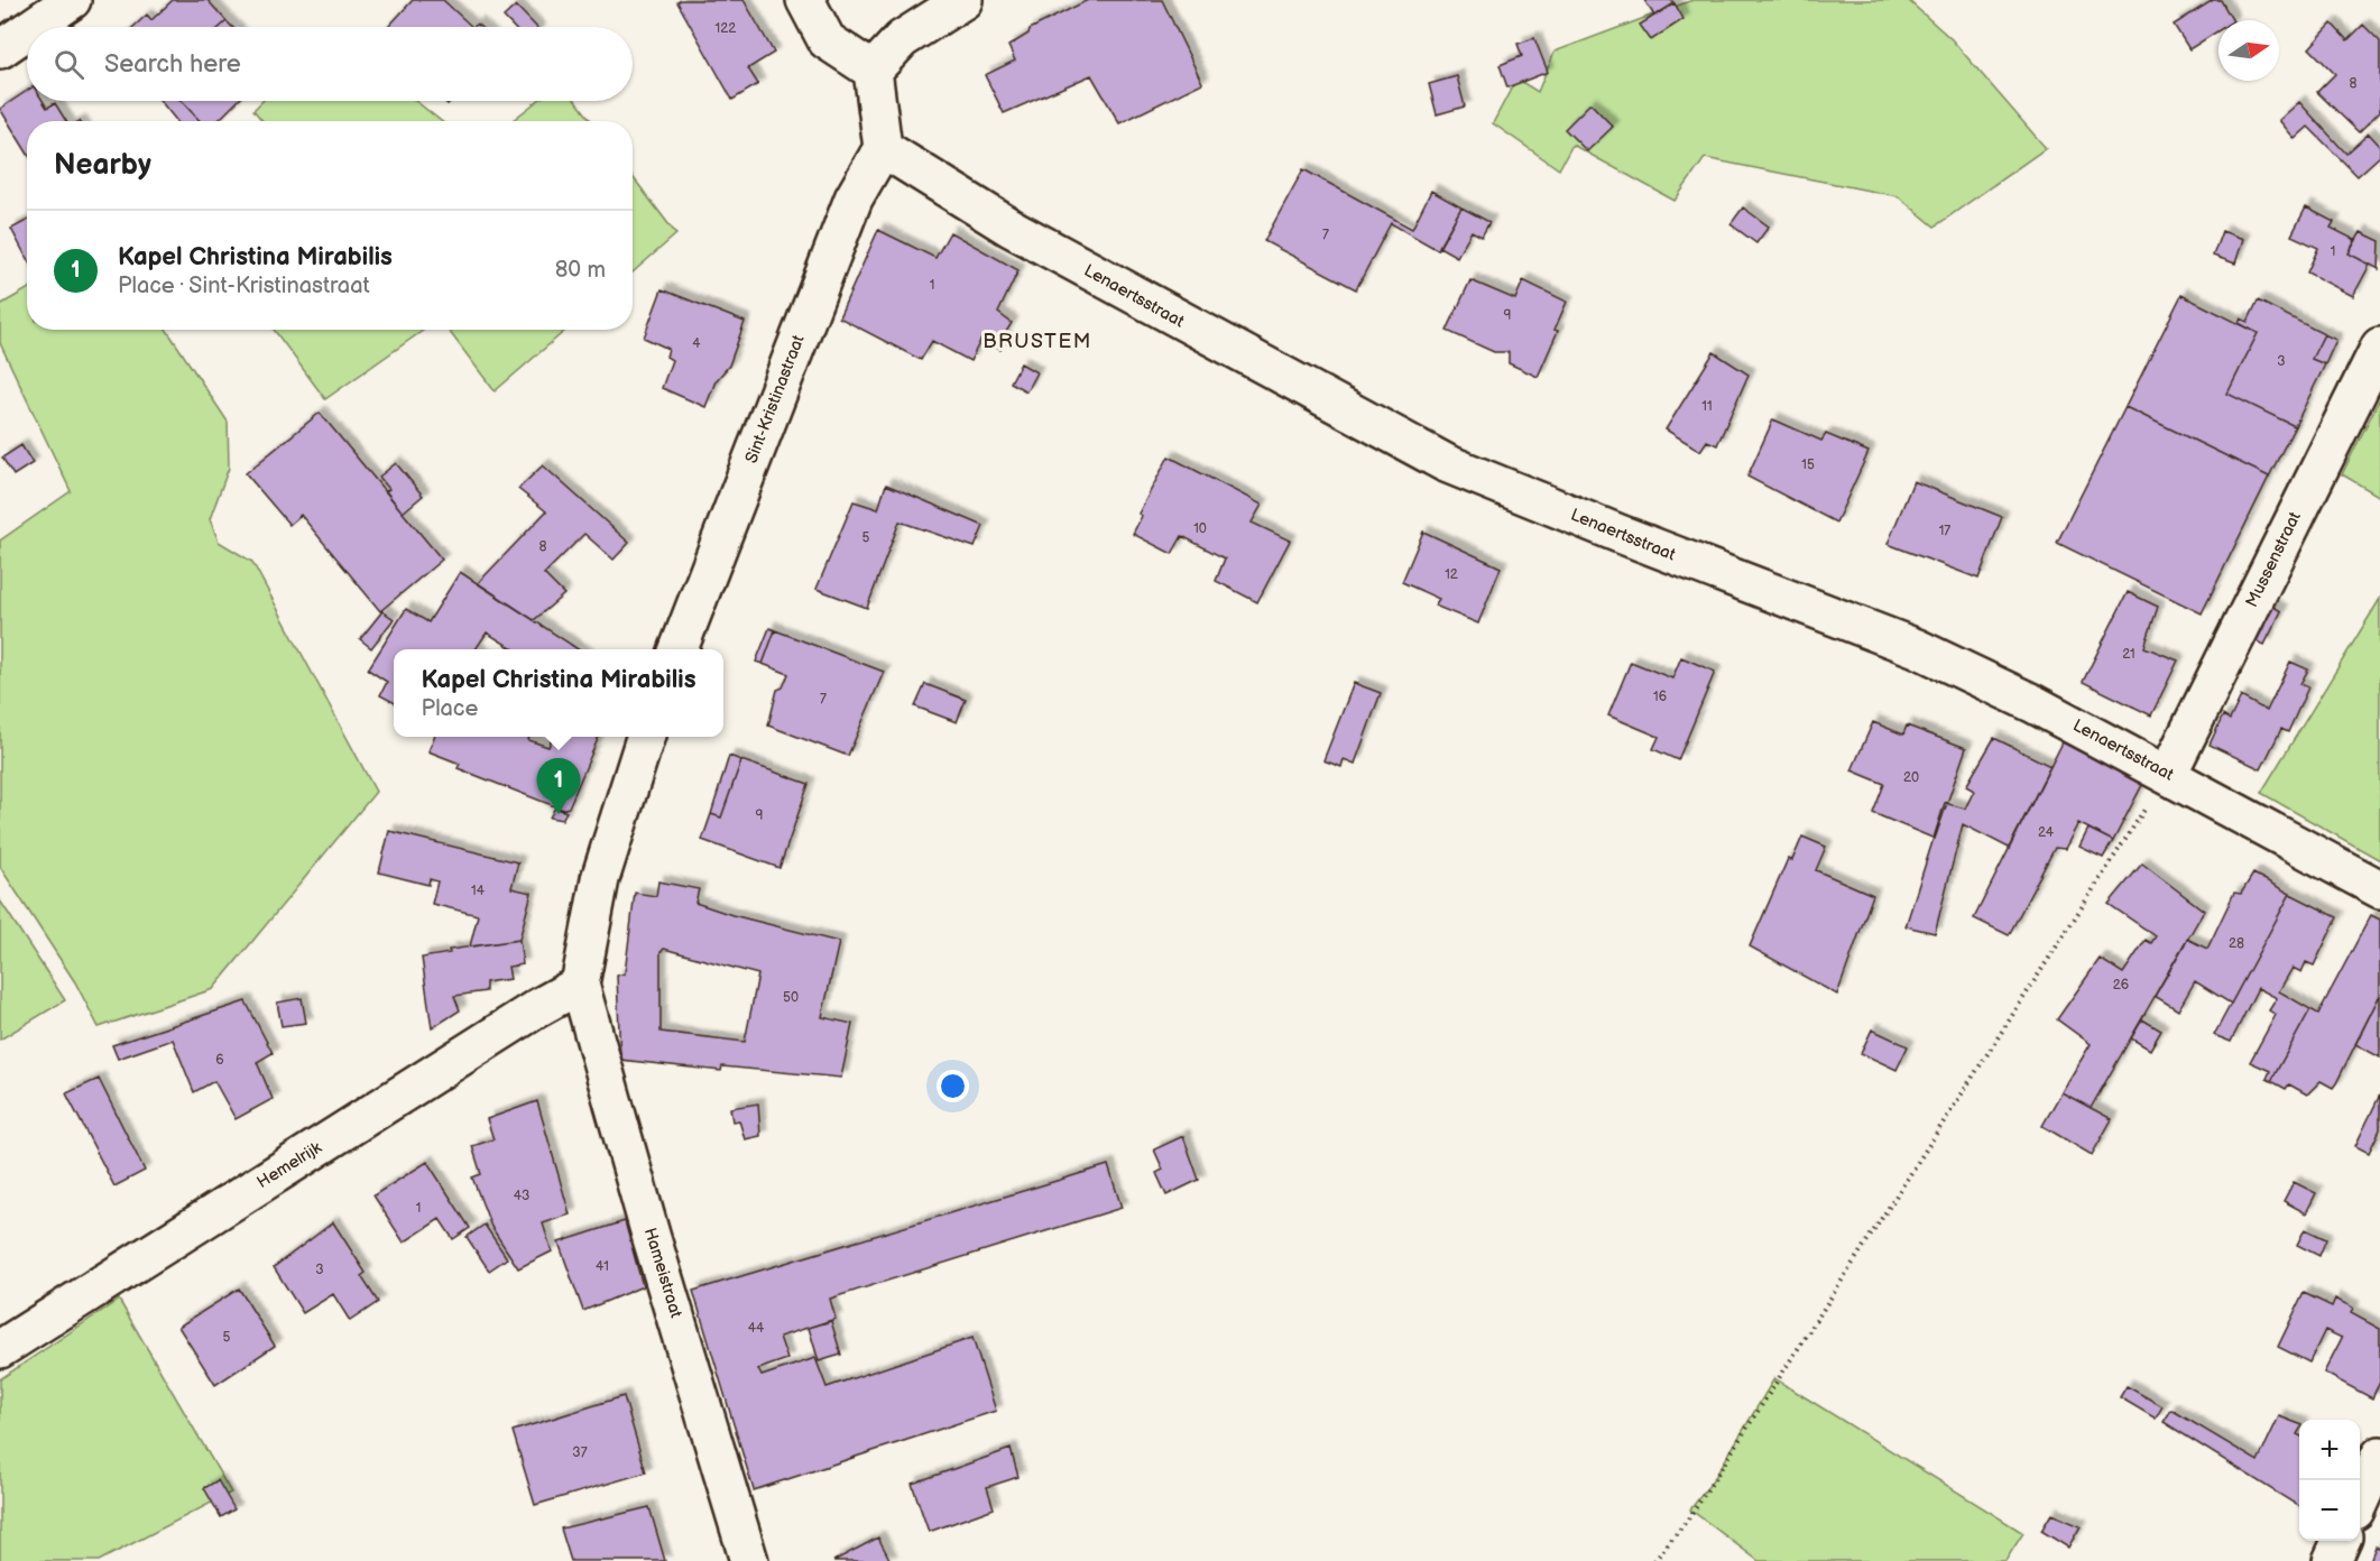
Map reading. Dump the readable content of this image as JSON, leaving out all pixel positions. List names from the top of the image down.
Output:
{
  "streets": {
    "street": [
      "Lenaertsstraat",
      "Sint-Kristinastraat",
      "Mussenstraat",
      "Hemelrijk",
      "Hameistraat"
    ]
  },
  "crossings": [
    ["Lenaertsstraat", "Sint-Kristinastraat"],
    ["Lenaertsstraat", "Mussenstraat"],
    ["Hemelrijk", "Hameistraat"]
  ],
  "districts": ["BRUSTEM"],
  "house_numbers": [
    "122",
    "8",
    "7",
    "1",
    "1",
    "9",
    "4",
    "3",
    "11",
    "15",
    "10",
    "17",
    "5",
    "8",
    "12",
    "21",
    "16",
    "7",
    "20",
    "9",
    "24",
    "14",
    "28",
    "26",
    "50",
    "6",
    "43",
    "1",
    "41",
    "3",
    "44",
    "5",
    "37"
  ],
  "north": "right",
  "page": {
    "search": "Search here",
    "heading": "Nearby",
    "list": [
      {
        "mark": "1",
        "name": "Kapel Christina Mirabilis",
        "note": "Place · Sint-Kristinastraat",
        "value": "80 m"
      }
    ],
    "popup": ["Kapel Christina Mirabilis", "Place"],
    "pins": "1",
    "map_buttons": ["+", "−"]
  }
}
